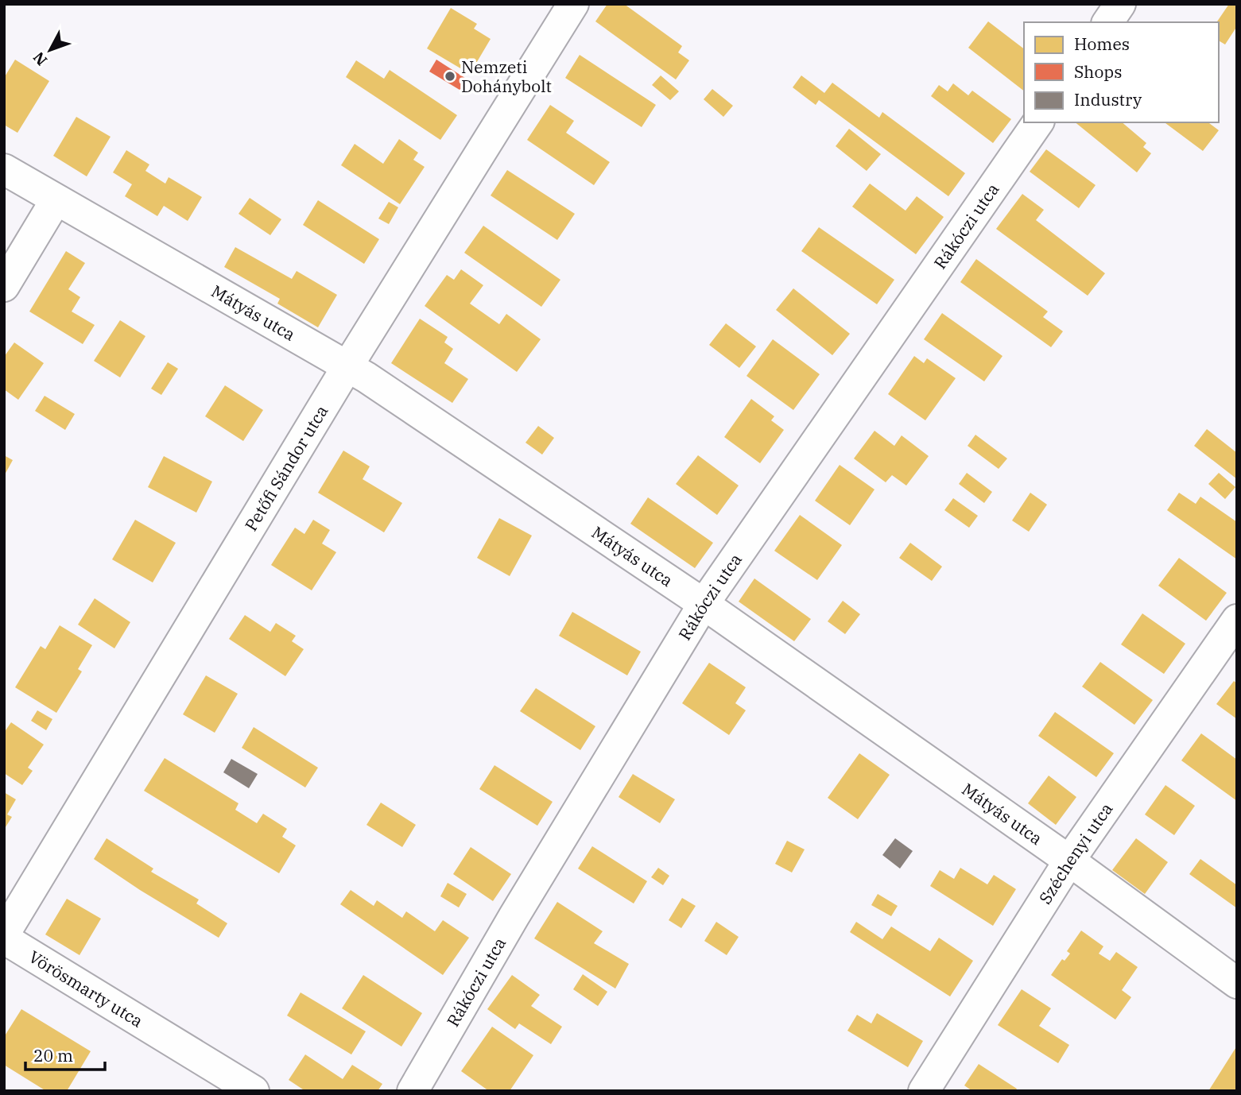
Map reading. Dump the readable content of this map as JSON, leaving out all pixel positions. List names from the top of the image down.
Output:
{
  "streets": {
    "street": [
      "Rákóczi utca",
      "Mátyás utca",
      "Petőfi Sándor utca",
      "Széchenyi utca",
      "Vörösmarty utca"
    ]
  },
  "crossings": [
    ["Rákóczi utca", "Mátyás utca"],
    ["Mátyás utca", "Petőfi Sándor utca"],
    ["Mátyás utca", "Széchenyi utca"],
    ["Petőfi Sándor utca", "Vörösmarty utca"]
  ],
  "places": ["Nemzeti Dohánybolt"],
  "legend": ["Homes", "Shops", "Industry"],
  "scale_bar": "20 m",
  "north": "bottom left"
}
